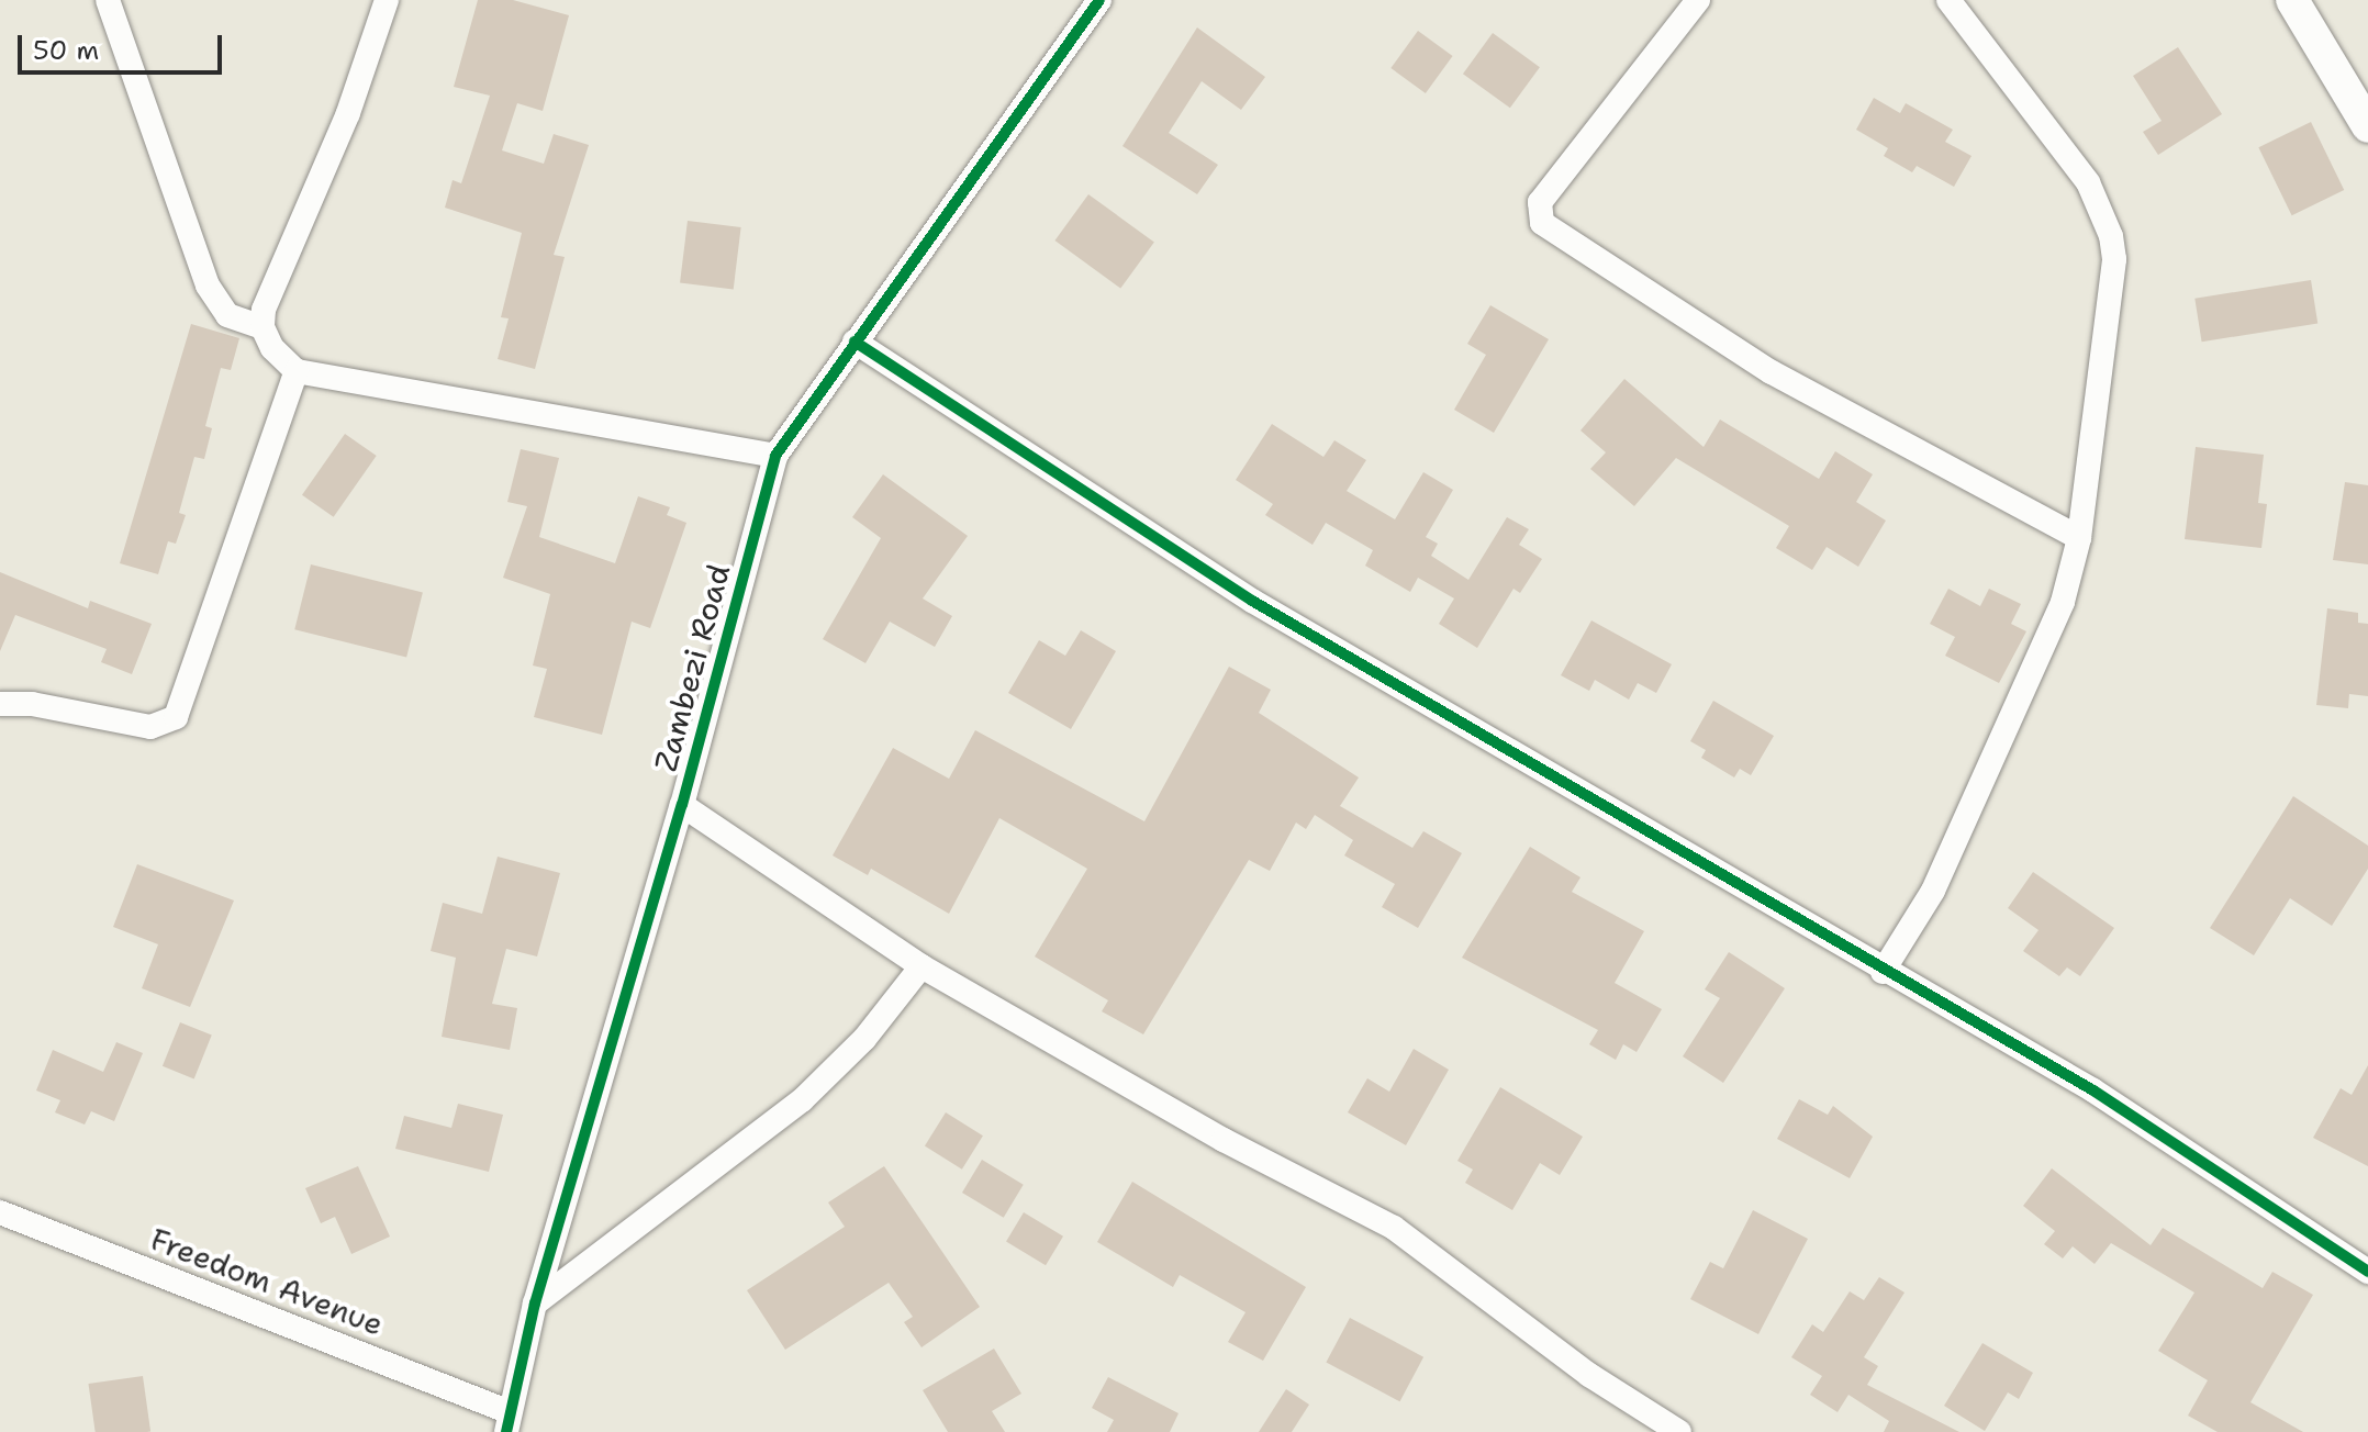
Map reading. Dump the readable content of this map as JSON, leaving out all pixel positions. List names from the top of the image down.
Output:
{
  "streets": {
    "street": ["Zambezi Road", "Freedom Avenue"]
  },
  "crossings": [
    ["Zambezi Road", "Freedom Avenue"]
  ],
  "scale_bar": "50 m"
}
